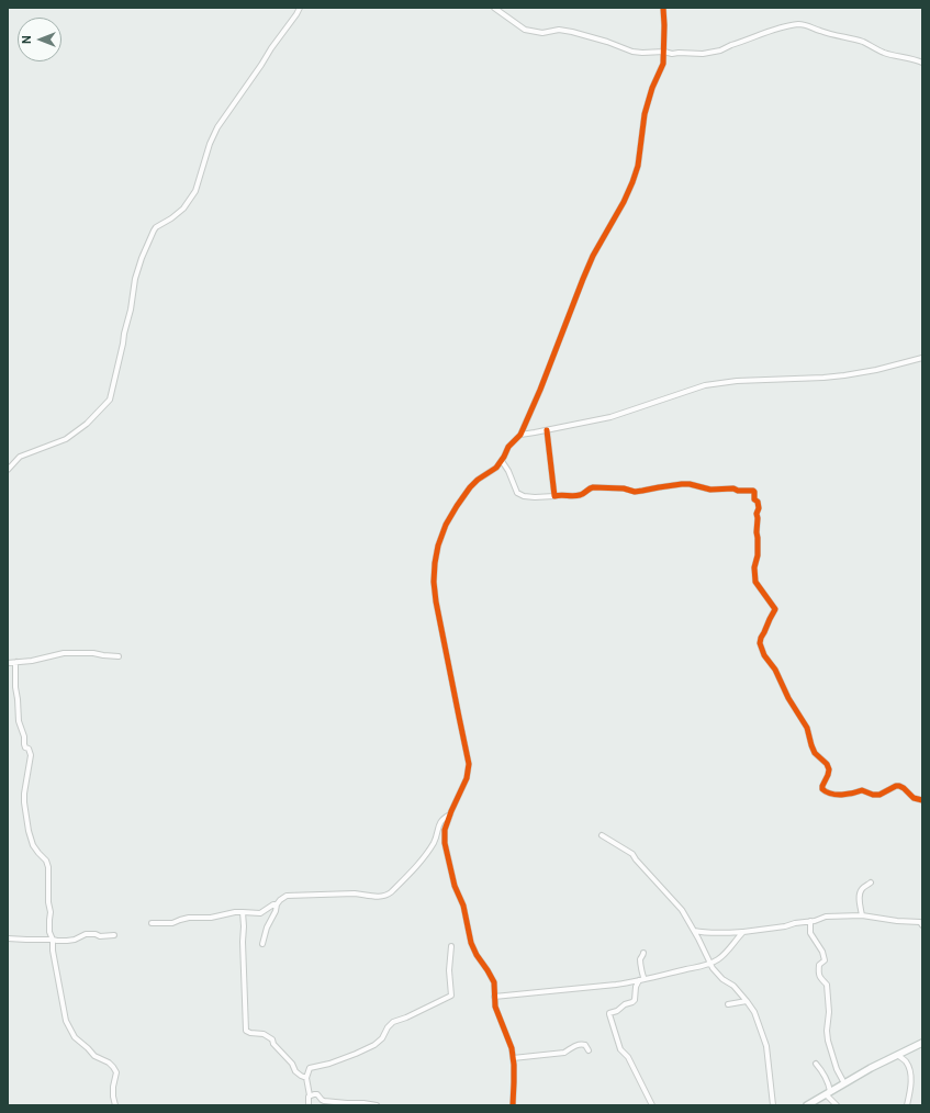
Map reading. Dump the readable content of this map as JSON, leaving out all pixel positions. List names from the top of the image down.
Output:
{
  "north": "left"
}
